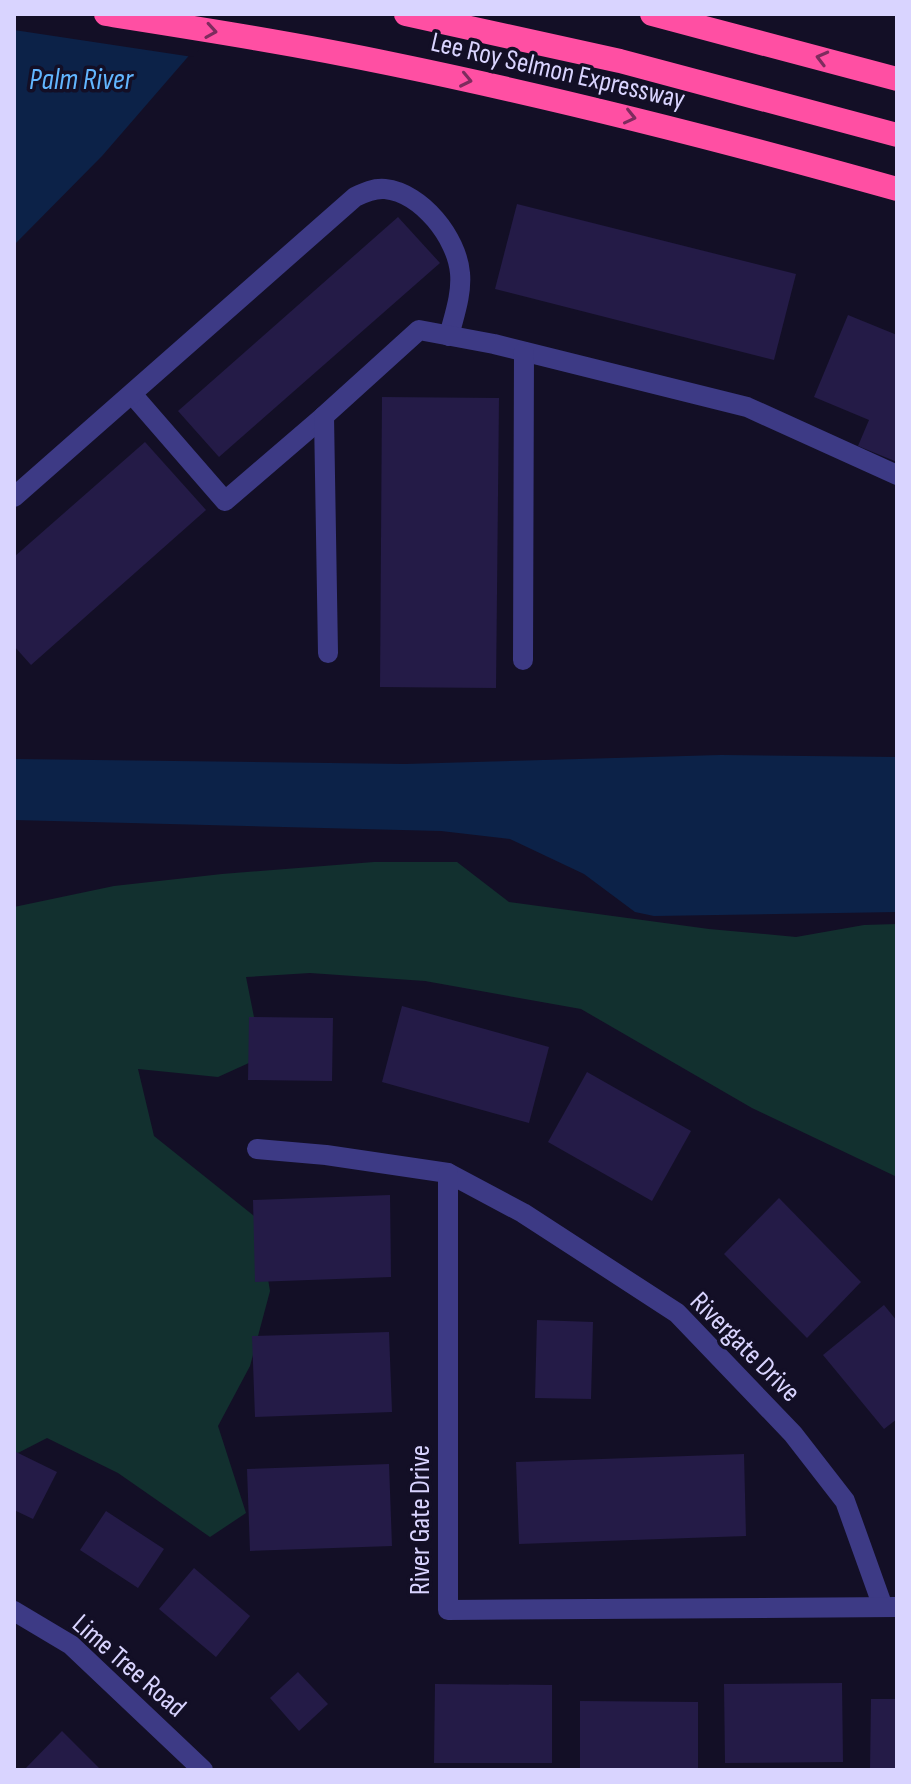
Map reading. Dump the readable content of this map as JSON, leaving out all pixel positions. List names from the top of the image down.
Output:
{
  "streets": {
    "highway": ["Lee Roy Selmon Expressway"],
    "street": ["Rivergate Drive", "River Gate Drive", "Lime Tree Road"]
  },
  "crossings": [
    ["Rivergate Drive", "River Gate Drive"]
  ],
  "water": ["Palm River"]
}
